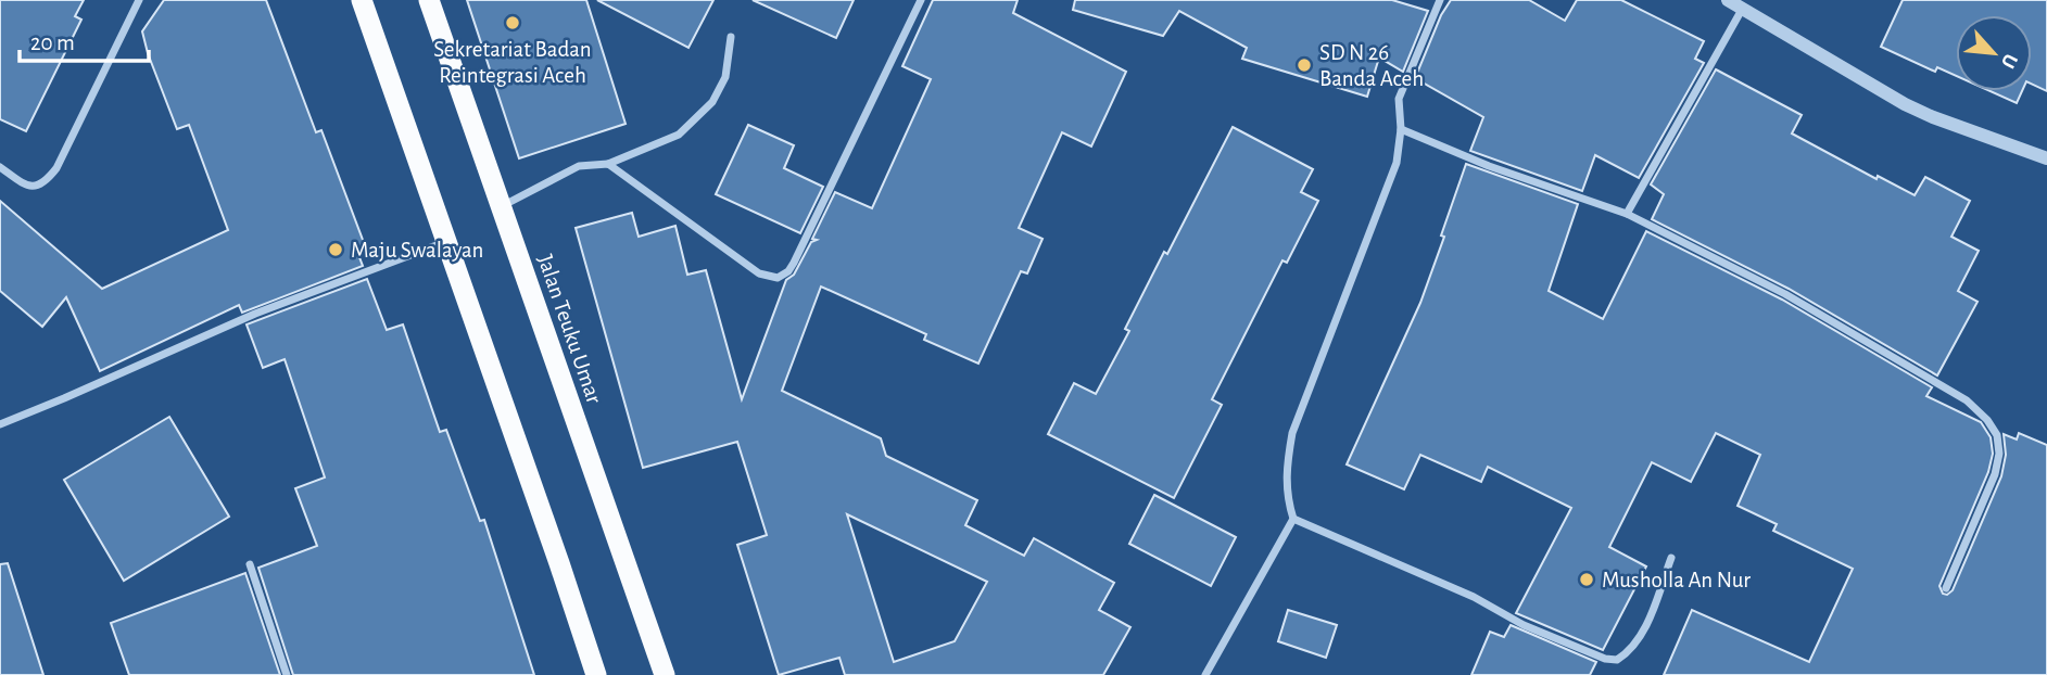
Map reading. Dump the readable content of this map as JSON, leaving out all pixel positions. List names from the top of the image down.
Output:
{
  "streets": {
    "highway": ["Jalan Teuku Umar"]
  },
  "places": [
    "Sekretariat Badan Reintegrasi Aceh",
    "SD N 26 Banda Aceh",
    "Maju Swalayan",
    "Musholla An Nur"
  ],
  "scale_bar": "20 m",
  "north": "bottom right"
}
